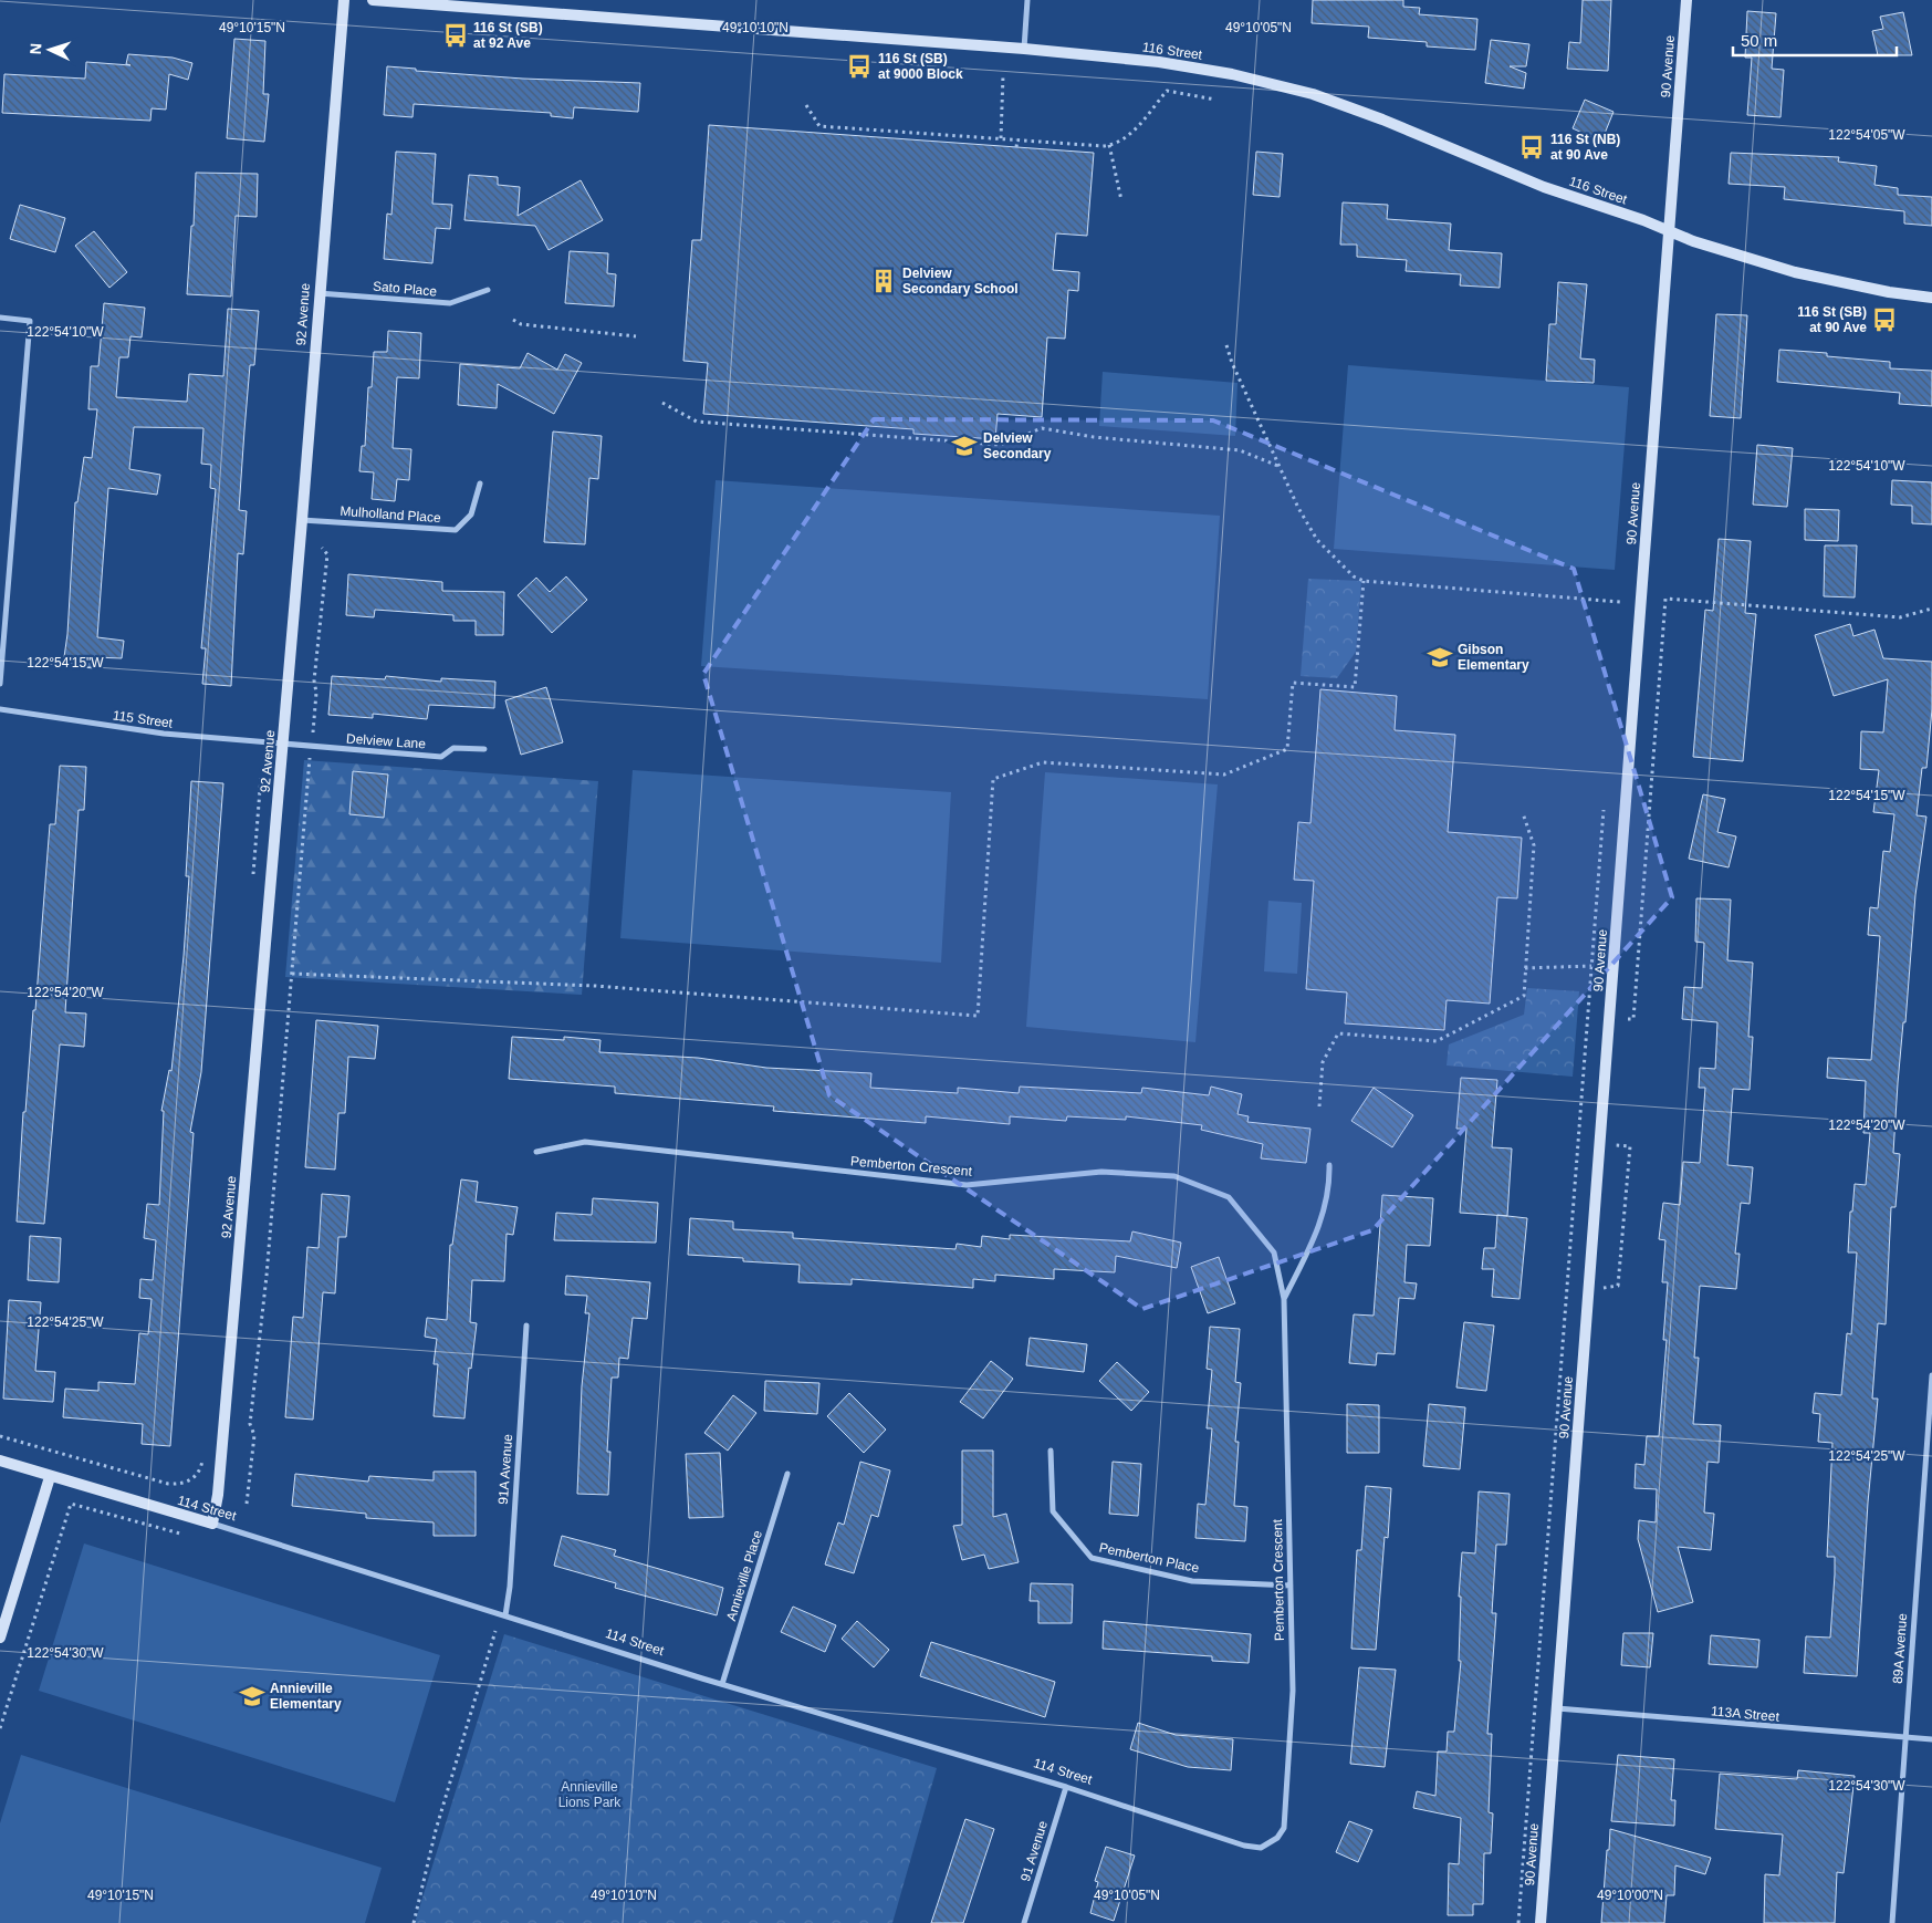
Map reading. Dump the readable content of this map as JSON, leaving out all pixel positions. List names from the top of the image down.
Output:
{
  "streets": {
    "street": [
      "116 Street",
      "90 Avenue",
      "Sato Place",
      "92 Avenue",
      "Mulholland Place",
      "115 Street",
      "Delview Lane",
      "Pemberton Crescent",
      "91A Avenue",
      "114 Street",
      "Pemberton Place",
      "Annieville Place",
      "89A Avenue",
      "113A Street",
      "91 Avenue"
    ]
  },
  "crossings": [
    ["116 Street", "90 Avenue"],
    ["90 Avenue", "113A Street"],
    ["Sato Place", "92 Avenue"],
    ["92 Avenue", "Mulholland Place"],
    ["92 Avenue", "115 Street"],
    ["92 Avenue", "Delview Lane"],
    ["92 Avenue", "114 Street"],
    ["115 Street", "Delview Lane"],
    ["Pemberton Crescent", "114 Street"],
    ["Pemberton Crescent", "Pemberton Place"],
    ["91A Avenue", "114 Street"],
    ["114 Street", "Annieville Place"],
    ["114 Street", "91 Avenue"],
    ["89A Avenue", "113A Street"]
  ],
  "parks": ["Annieville Lions Park"],
  "places": {
    "bus stop": [
      "116 St (SB) at 92 Ave",
      "116 St (SB) at 9000 Block",
      "116 St (NB) at 90 Ave",
      "116 St (SB) at 90 Ave"
    ],
    "building": ["Delview Secondary School"],
    "school or university": ["Delview Secondary", "Gibson Elementary", "Annieville Elementary"]
  },
  "scale_bar": "50 m",
  "north": "left",
  "coordinates": [
    "49°10'15\"N",
    "49°10'10\"N",
    "49°10'05\"N",
    "122°54'05\"W",
    "122°54'10\"W",
    "122°54'15\"W",
    "122°54'20\"W",
    "122°54'25\"W",
    "122°54'30\"W",
    "49°10'00\"N"
  ]
}
